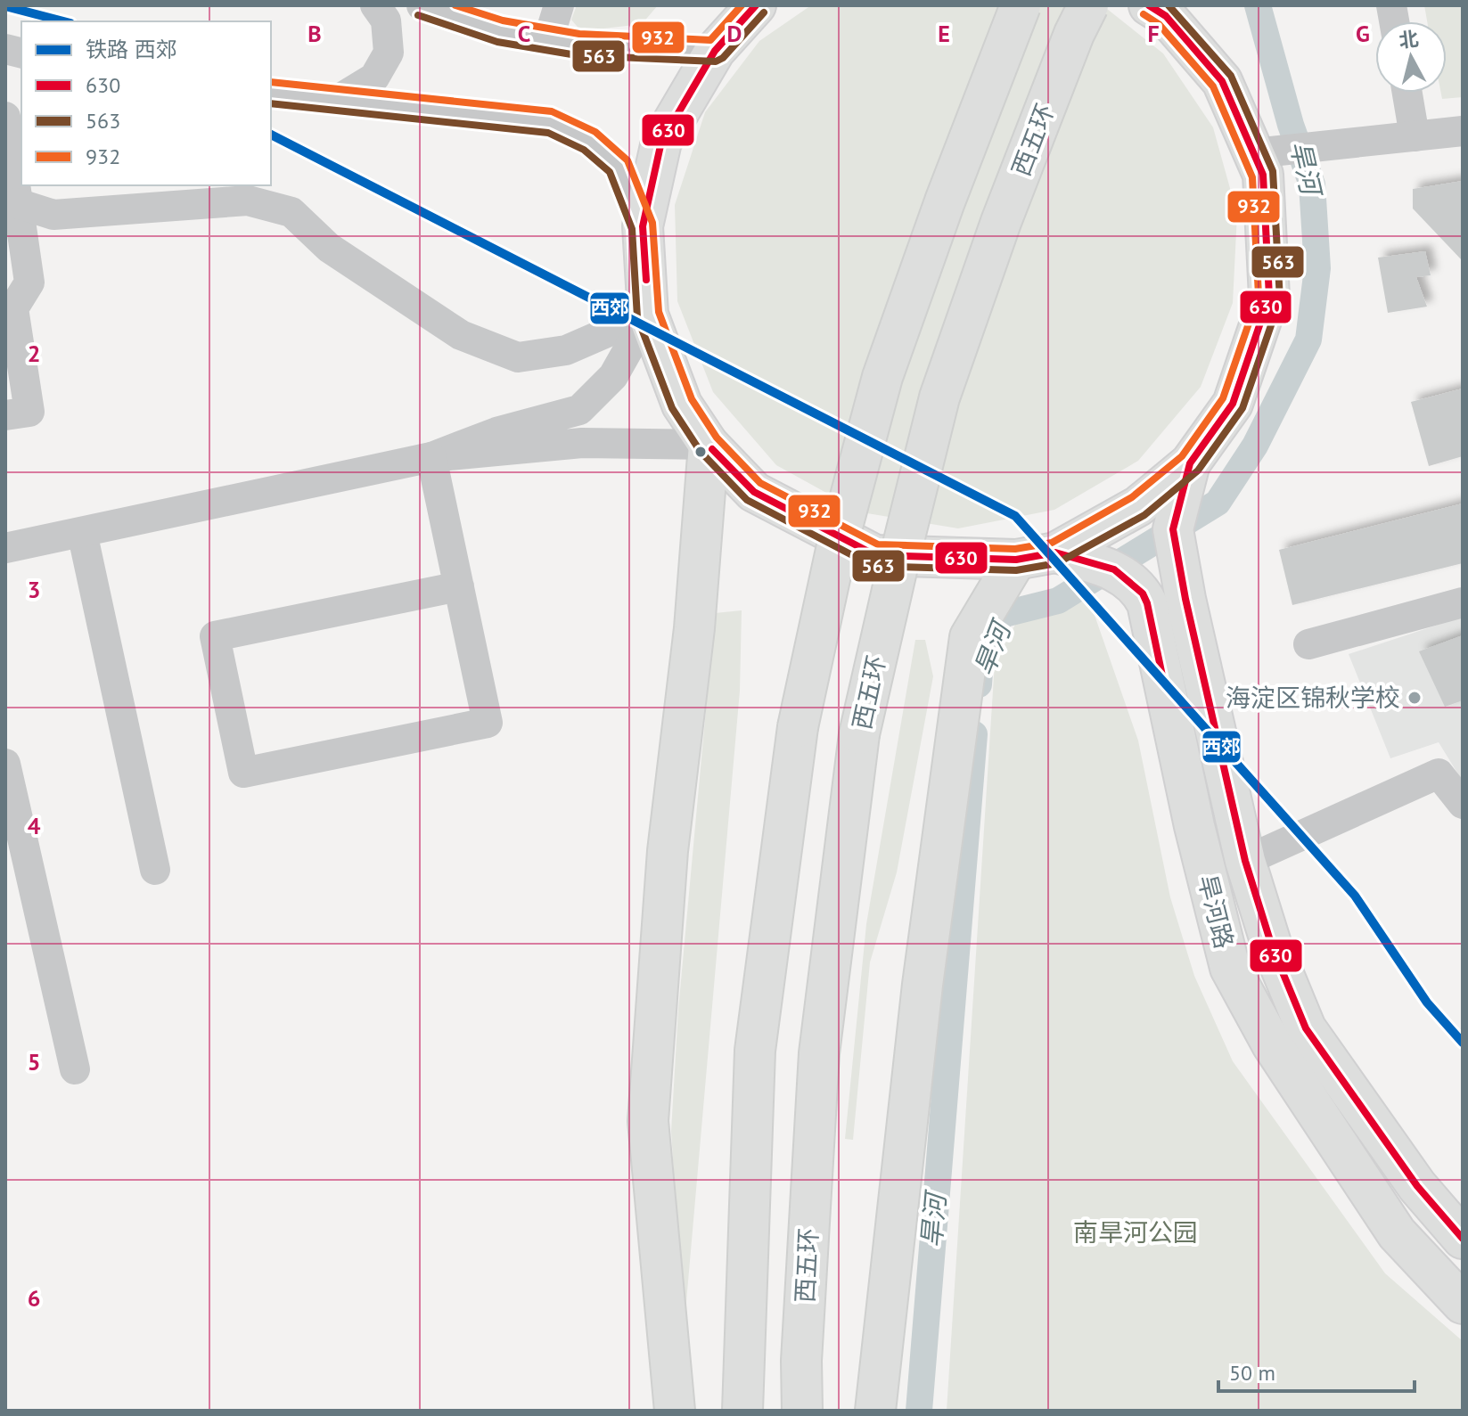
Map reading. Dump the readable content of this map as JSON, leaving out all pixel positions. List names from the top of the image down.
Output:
{
  "streets": {
    "main road": ["西五环", "旱河路"]
  },
  "water": ["旱河"],
  "parks": ["南旱河公园"],
  "places": ["海淀区锦秋学校"],
  "lines": [
    "transit line 630",
    "transit line 563",
    "transit line 932",
    "rail line 西郊"
  ],
  "legend": [
    "铁路 西郊",
    "630",
    "563",
    "932"
  ],
  "scale_bar": "50 m",
  "north": "top",
  "grid": {
    "columns": [
      "B",
      "C",
      "D",
      "E",
      "F",
      "G"
    ],
    "rows": [
      "2",
      "3",
      "4",
      "5",
      "6"
    ]
  }
}
